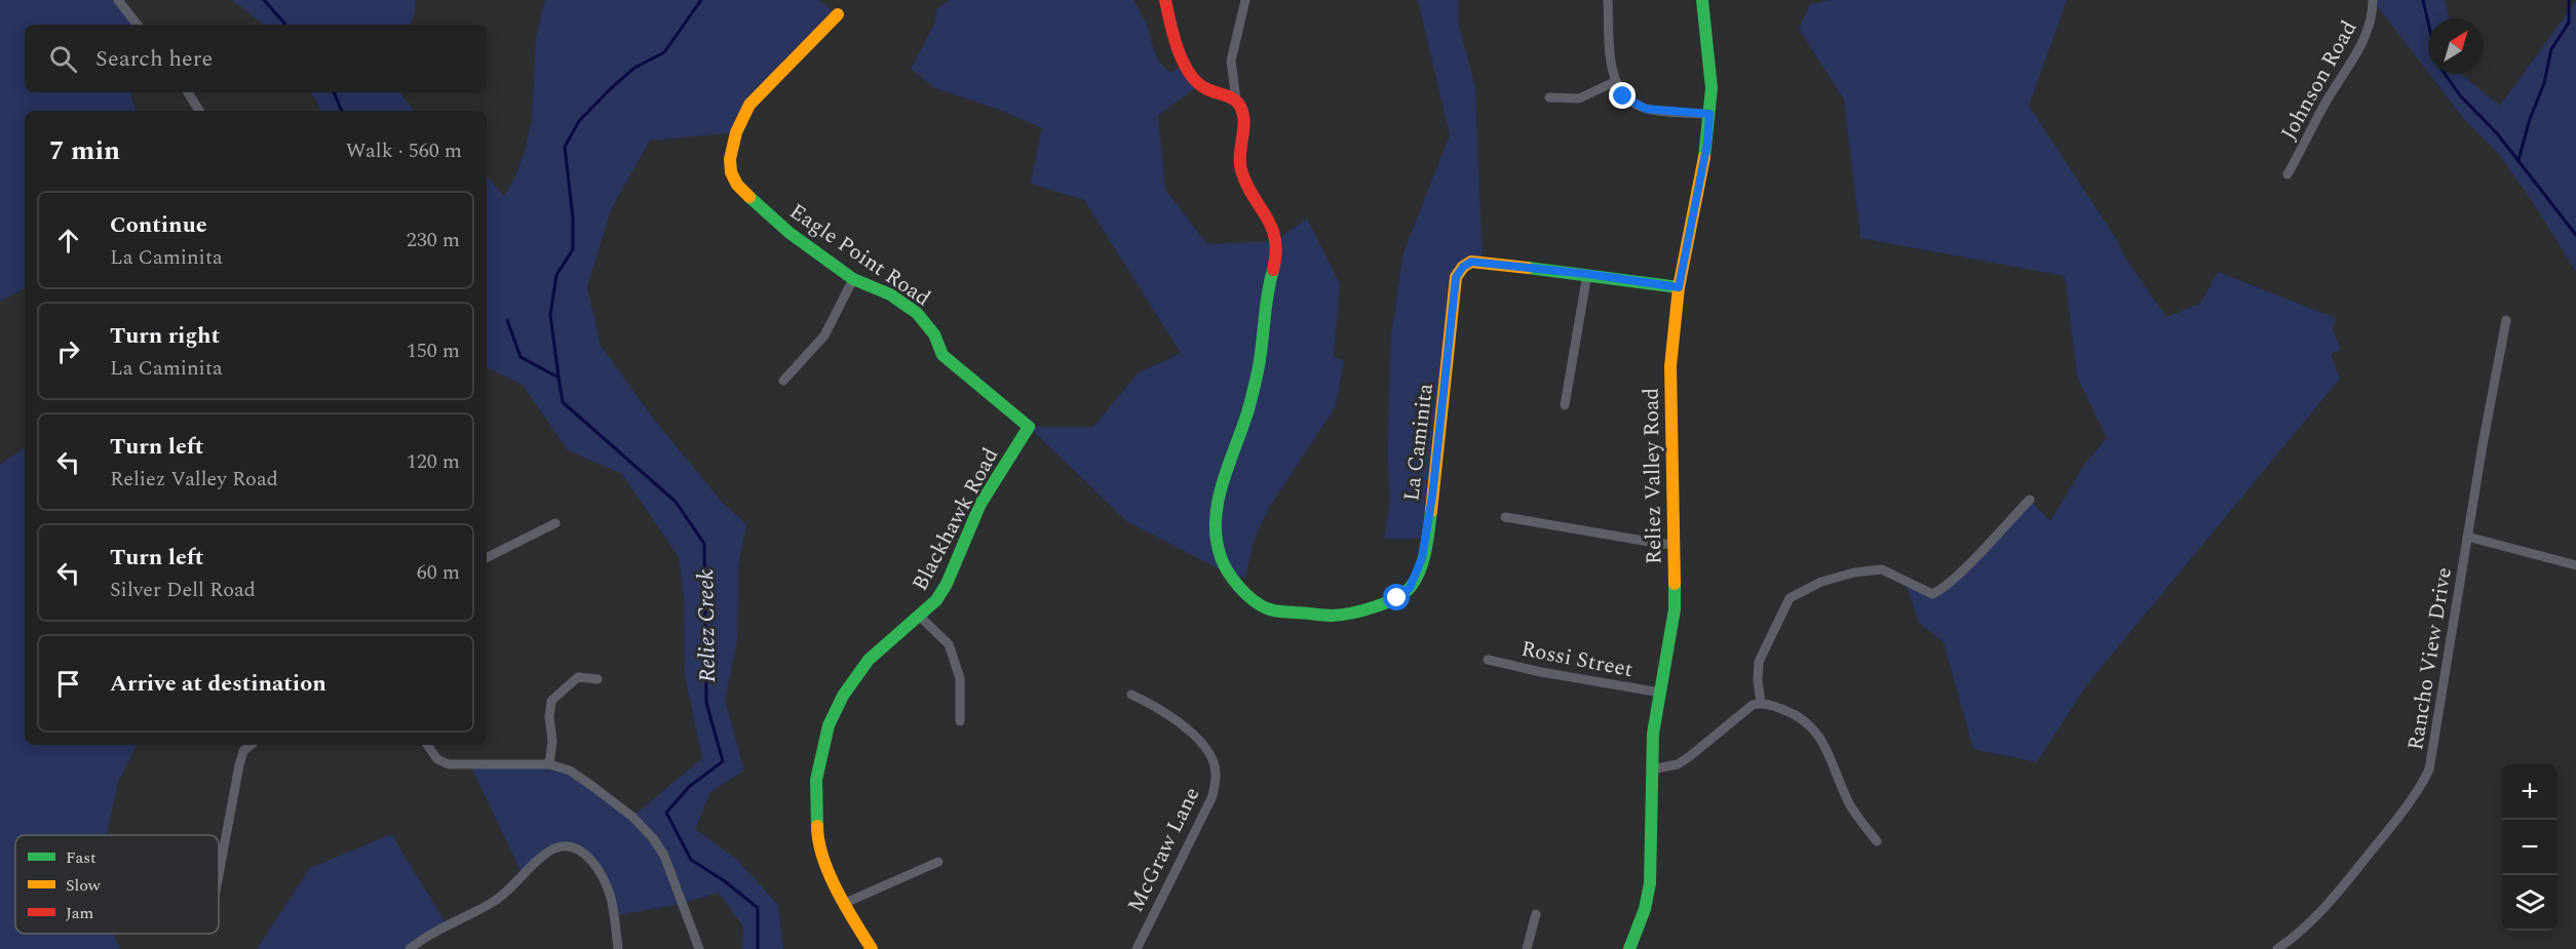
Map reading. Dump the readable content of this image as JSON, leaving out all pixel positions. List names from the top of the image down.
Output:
{
  "streets": {
    "street": [
      "Johnson Road",
      "Eagle Point Road",
      "La Caminita",
      "Reliez Valley Road",
      "Blackhawk Road",
      "Rossi Street",
      "Rancho View Drive",
      "McGraw Lane"
    ]
  },
  "crossings": [
    ["Eagle Point Road", "Blackhawk Road"],
    ["La Caminita", "Reliez Valley Road"],
    ["Reliez Valley Road", "Rossi Street"]
  ],
  "water": ["Reliez Creek"],
  "legend": ["Fast", "Slow", "Jam"],
  "north": "top right",
  "page": {
    "search": "Search here",
    "heading": ["7 min", "Walk · 560 m"],
    "list": [
      ["Continue", "La Caminita", "230 m"],
      ["Turn right", "La Caminita", "150 m"],
      ["Turn left", "Reliez Valley Road", "120 m"],
      ["Turn left", "Silver Dell Road", "60 m"],
      "Arrive at destination"
    ],
    "map_buttons": ["+", "−"]
  }
}
